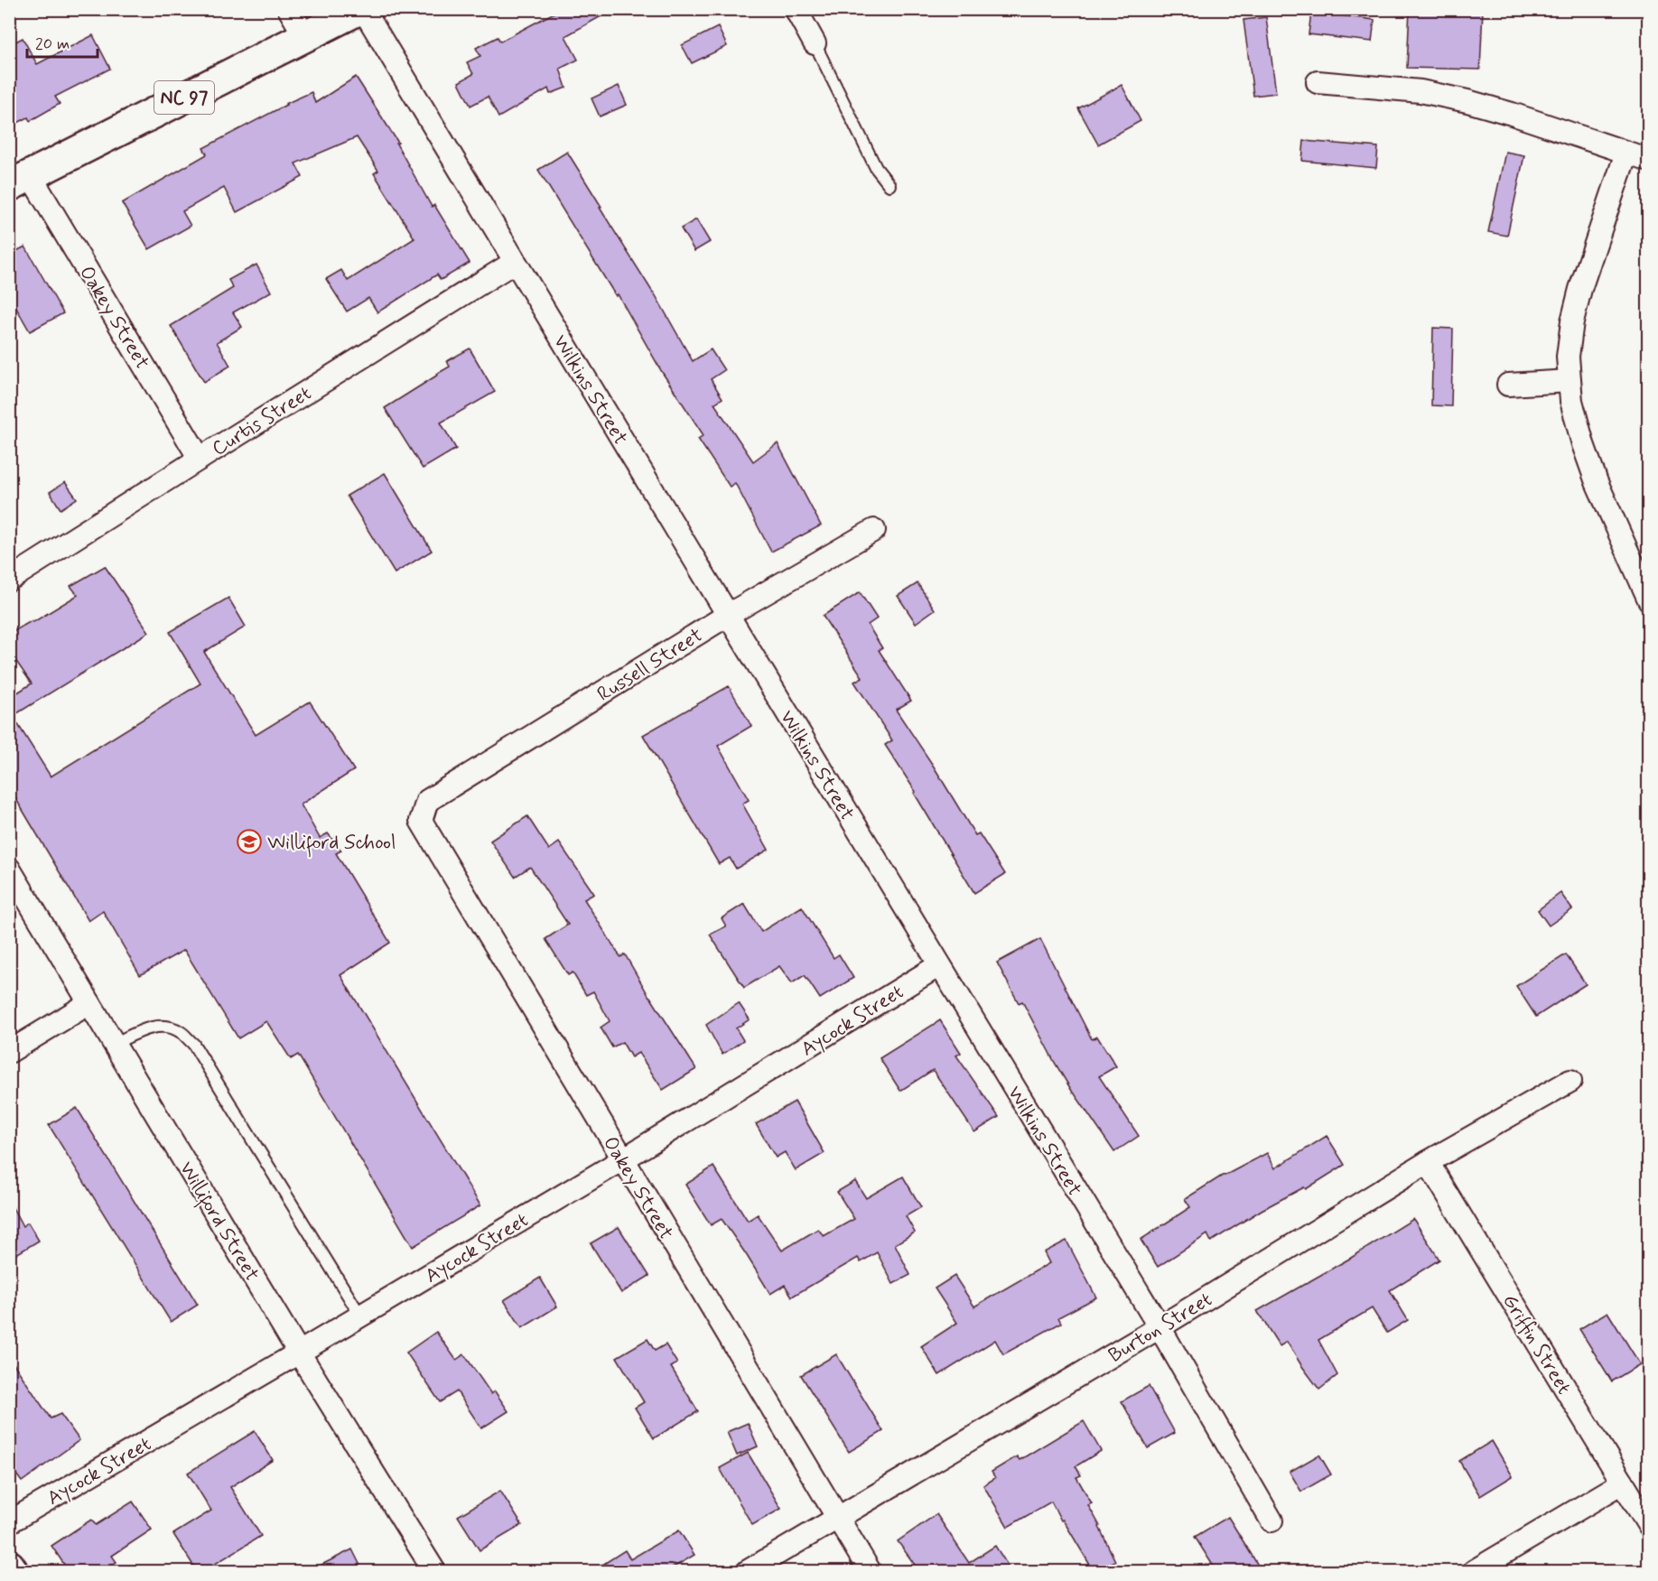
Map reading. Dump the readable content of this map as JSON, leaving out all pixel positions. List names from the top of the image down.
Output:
{
  "streets": {
    "main road": ["NC 97"],
    "street": [
      "Oakey Street",
      "Wilkins Street",
      "Curtis Street",
      "Russell Street",
      "Aycock Street",
      "Williford Street",
      "Burton Street",
      "Griffin Street"
    ]
  },
  "crossings": [
    ["NC 97", "Oakey Street"],
    ["NC 97", "Wilkins Street"],
    ["Oakey Street", "Curtis Street"],
    ["Oakey Street", "Russell Street"],
    ["Oakey Street", "Aycock Street"],
    ["Oakey Street", "Burton Street"],
    ["Wilkins Street", "Curtis Street"],
    ["Wilkins Street", "Russell Street"],
    ["Wilkins Street", "Aycock Street"],
    ["Wilkins Street", "Burton Street"],
    ["Aycock Street", "Williford Street"],
    ["Burton Street", "Griffin Street"]
  ],
  "places": {
    "school or university": ["Williford School"]
  },
  "scale_bar": "20 m"
}
